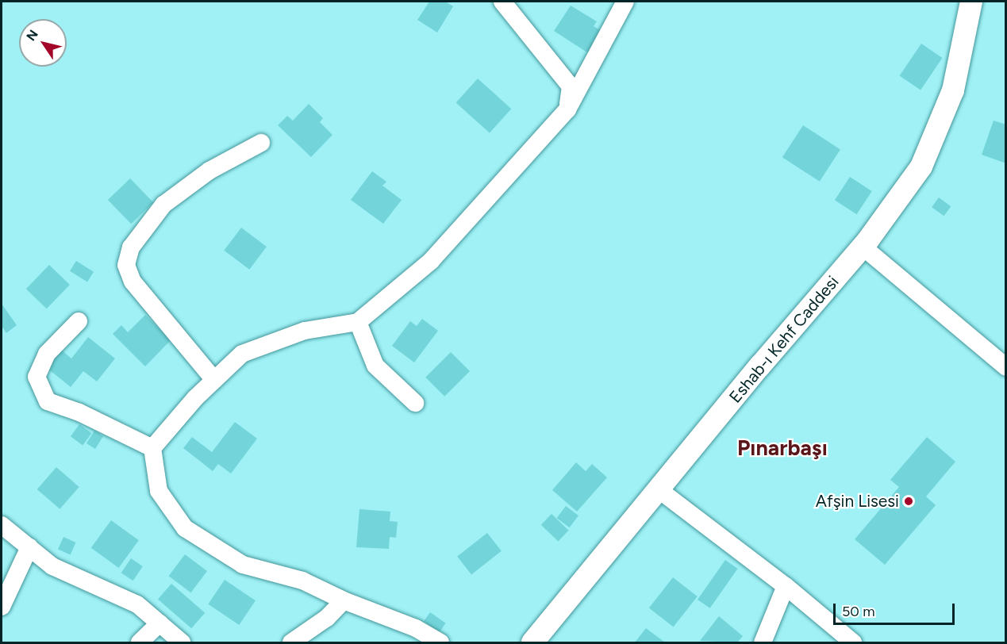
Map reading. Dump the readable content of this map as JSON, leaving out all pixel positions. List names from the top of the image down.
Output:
{
  "streets": {
    "street": ["Eshab-ı Kehf Caddesi"]
  },
  "districts": ["Pınarbaşı"],
  "places": ["Afşin Lisesi"],
  "scale_bar": "50 m",
  "north": "top left"
}
